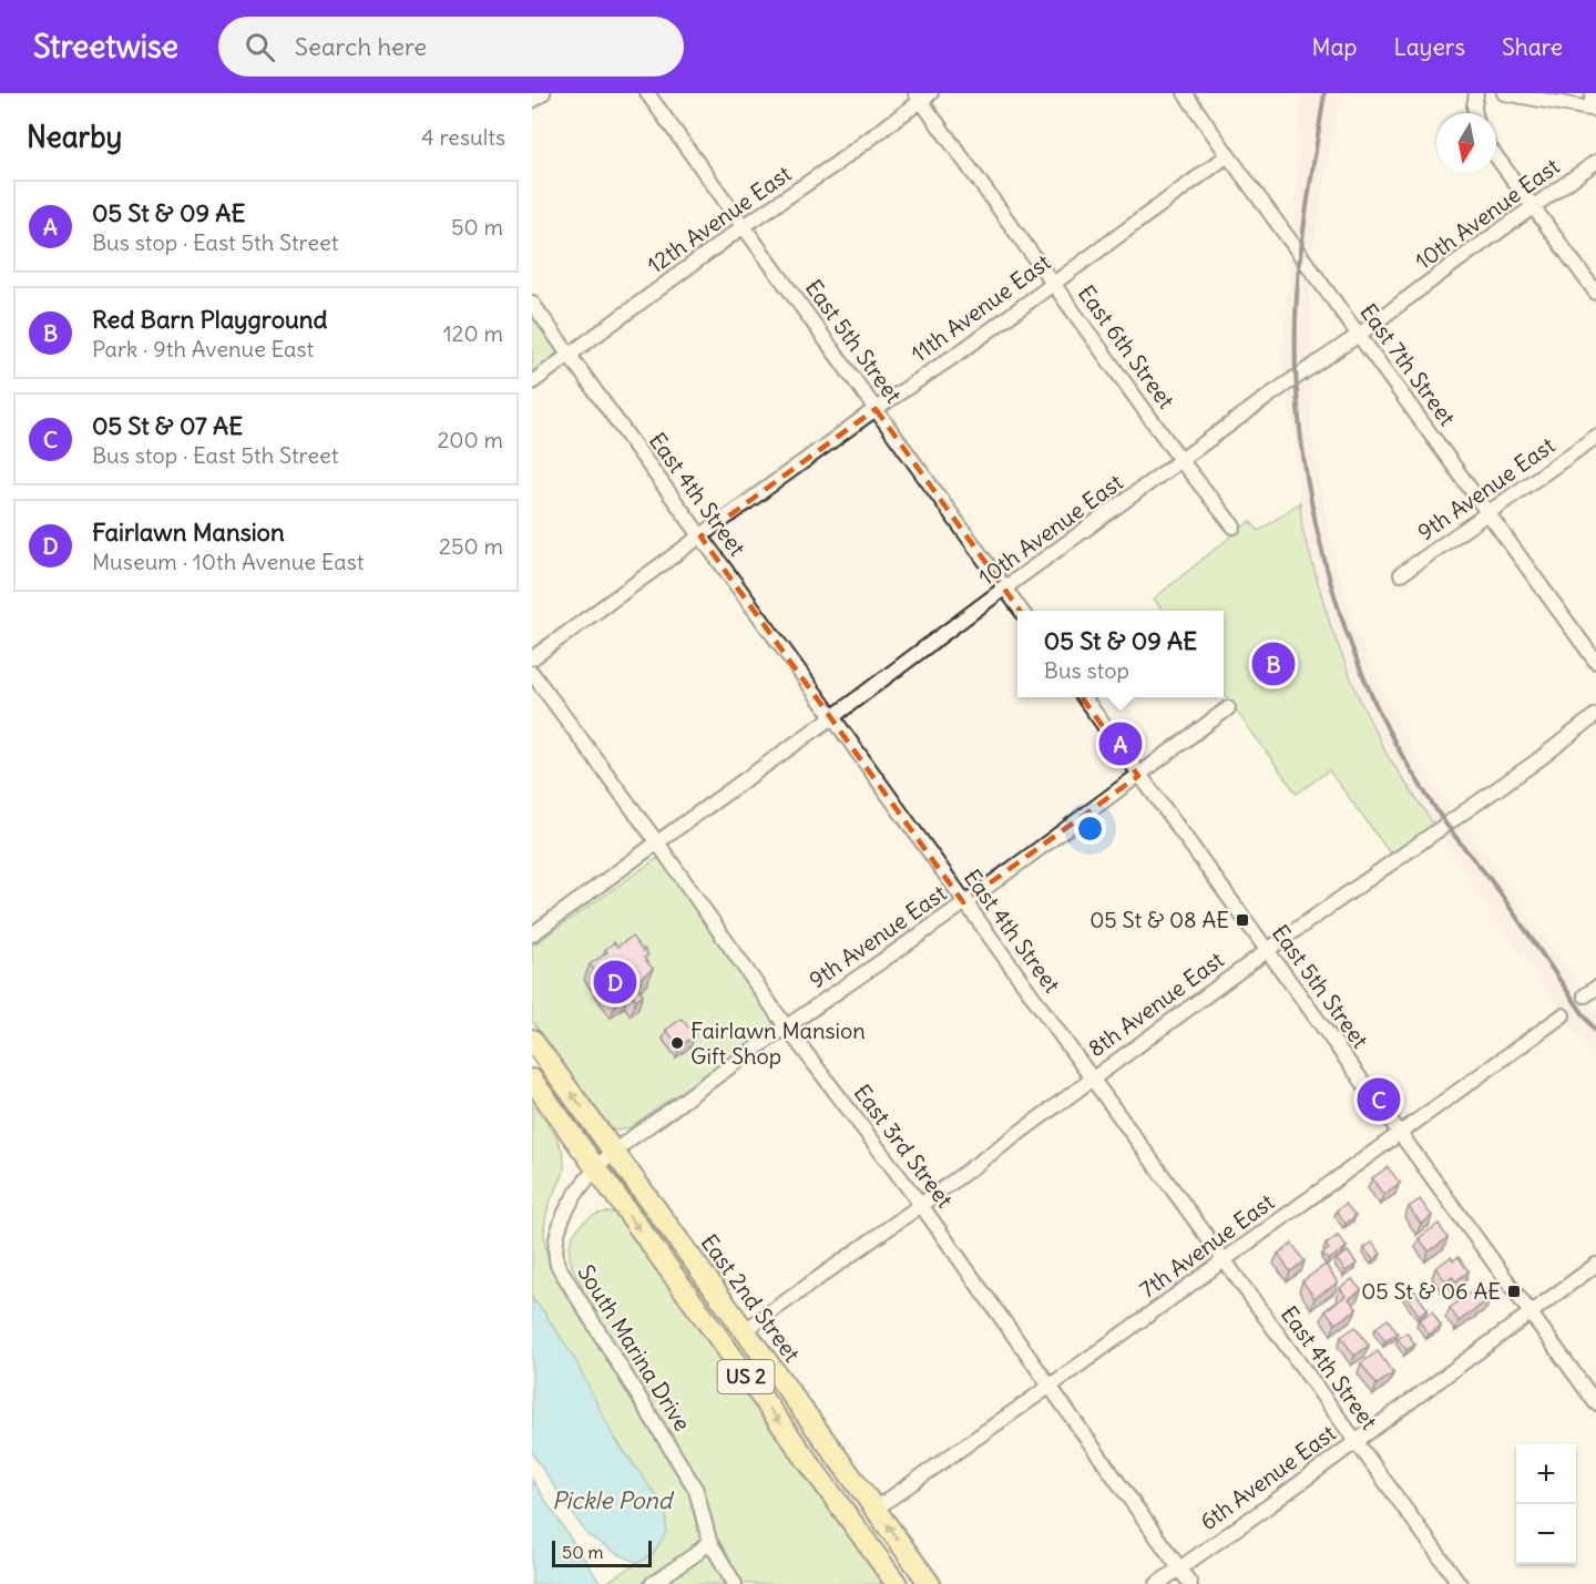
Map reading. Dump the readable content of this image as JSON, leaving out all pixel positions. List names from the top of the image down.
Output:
{
  "streets": {
    "highway": ["East 2nd Street", "US 2"],
    "street": [
      "10th Avenue East",
      "12th Avenue East",
      "11th Avenue East",
      "East 5th Street",
      "East 6th Street",
      "East 7th Street",
      "9th Avenue East",
      "East 4th Street",
      "8th Avenue East",
      "East 3rd Street",
      "7th Avenue East",
      "South Marina Drive",
      "6th Avenue East"
    ]
  },
  "crossings": [
    ["10th Avenue East", "East 5th Street"],
    ["10th Avenue East", "East 6th Street"],
    ["10th Avenue East", "East 7th Street"],
    ["10th Avenue East", "East 4th Street"],
    ["10th Avenue East", "East 3rd Street"],
    ["12th Avenue East", "East 5th Street"],
    ["12th Avenue East", "East 6th Street"],
    ["12th Avenue East", "East 4th Street"],
    ["11th Avenue East", "East 5th Street"],
    ["11th Avenue East", "East 6th Street"],
    ["11th Avenue East", "East 7th Street"],
    ["11th Avenue East", "East 4th Street"],
    ["East 5th Street", "9th Avenue East"],
    ["East 5th Street", "8th Avenue East"],
    ["East 5th Street", "7th Avenue East"],
    ["East 5th Street", "6th Avenue East"],
    ["East 7th Street", "9th Avenue East"],
    ["9th Avenue East", "East 4th Street"],
    ["9th Avenue East", "East 3rd Street"],
    ["9th Avenue East", "East 2nd Street"],
    ["9th Avenue East", "South Marina Drive"],
    ["East 4th Street", "8th Avenue East"],
    ["East 4th Street", "7th Avenue East"],
    ["East 4th Street", "6th Avenue East"],
    ["8th Avenue East", "East 3rd Street"],
    ["8th Avenue East", "East 2nd Street"],
    ["East 3rd Street", "7th Avenue East"],
    ["East 3rd Street", "6th Avenue East"],
    ["7th Avenue East", "East 2nd Street"],
    ["East 2nd Street", "South Marina Drive"],
    ["South Marina Drive", "US 2"]
  ],
  "water": ["Pickle Pond"],
  "places": {
    "transit": ["05 St & 08 AE", "05 St & 06 AE"],
    "other": ["Fairlawn Mansion Gift Shop"]
  },
  "scale_bar": "50 m",
  "north": "bottom",
  "page": {
    "header": "Streetwise",
    "search": "Search here",
    "nav": ["Map", "Layers", "Share"],
    "heading": ["Nearby", "4 results"],
    "list": [
      {
        "mark": "A",
        "name": "05 St & 09 AE",
        "note": "Bus stop · East 5th Street",
        "value": "50 m"
      },
      {
        "mark": "B",
        "name": "Red Barn Playground",
        "note": "Park · 9th Avenue East",
        "value": "120 m"
      },
      {
        "mark": "C",
        "name": "05 St & 07 AE",
        "note": "Bus stop · East 5th Street",
        "value": "200 m"
      },
      {
        "mark": "D",
        "name": "Fairlawn Mansion",
        "note": "Museum · 10th Avenue East",
        "value": "250 m"
      }
    ],
    "popup": ["05 St & 09 AE", "Bus stop"],
    "pins": [
      "B",
      "A",
      "D",
      "C"
    ],
    "map_buttons": ["+", "−"],
    "scale": "50 m"
  }
}
